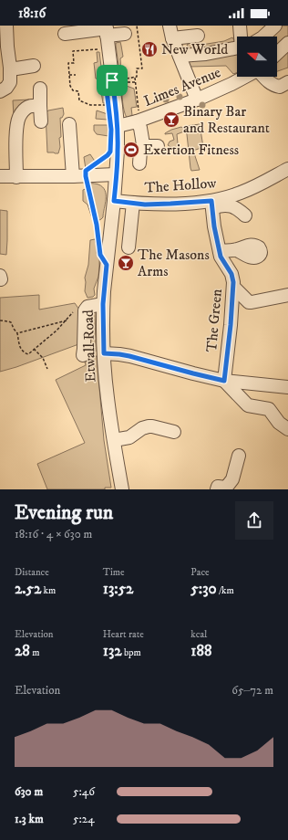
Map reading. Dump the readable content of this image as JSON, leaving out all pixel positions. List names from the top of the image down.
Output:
{
  "streets": {
    "street": [
      "Limes Avenue",
      "The Hollow",
      "The Green",
      "Etwall Road"
    ]
  },
  "crossings": [
    ["Limes Avenue", "Etwall Road"],
    ["The Hollow", "The Green"],
    ["The Hollow", "Etwall Road"]
  ],
  "places": {
    "restaurant": ["New World"],
    "bar": ["Binary Bar and Restaurant", "The Masons Arms"],
    "sports": ["Exertion Fitness"]
  },
  "north": "left",
  "page": {
    "status": "18:16",
    "heading": ["Evening run", "18:16 · 4 × 630 m"],
    "stats": [
      ["Distance", "2.52 km"],
      ["Time", "13:52"],
      ["Pace", "5:30 /km"],
      ["Elevation", "28 m"],
      ["Heart rate", "132 bpm"],
      ["kcal", "188"]
    ],
    "chart": ["Elevation", "65–72 m"],
    "list": [
      {
        "name": "630 m",
        "note": "5:46"
      },
      {
        "name": "1.3 km",
        "note": "5:24"
      }
    ]
  }
}
